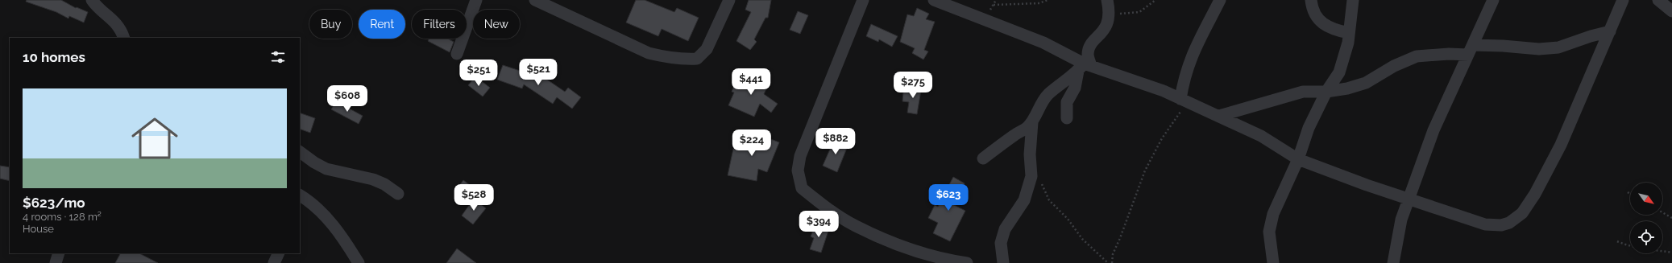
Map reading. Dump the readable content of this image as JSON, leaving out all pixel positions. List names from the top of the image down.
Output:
{
  "north": "bottom right",
  "page": {
    "chip": [
      "Buy",
      "Rent",
      "Filters",
      "New"
    ],
    "heading": "10 homes",
    "price": [
      "$521",
      "$251",
      "$441",
      "$275",
      "$608",
      "$882",
      "$224",
      "$528",
      "$623",
      "$394"
    ],
    "list": [
      {
        "name": "$623/mo",
        "note": "4 rooms · 128 m² · House"
      }
    ]
  }
}
